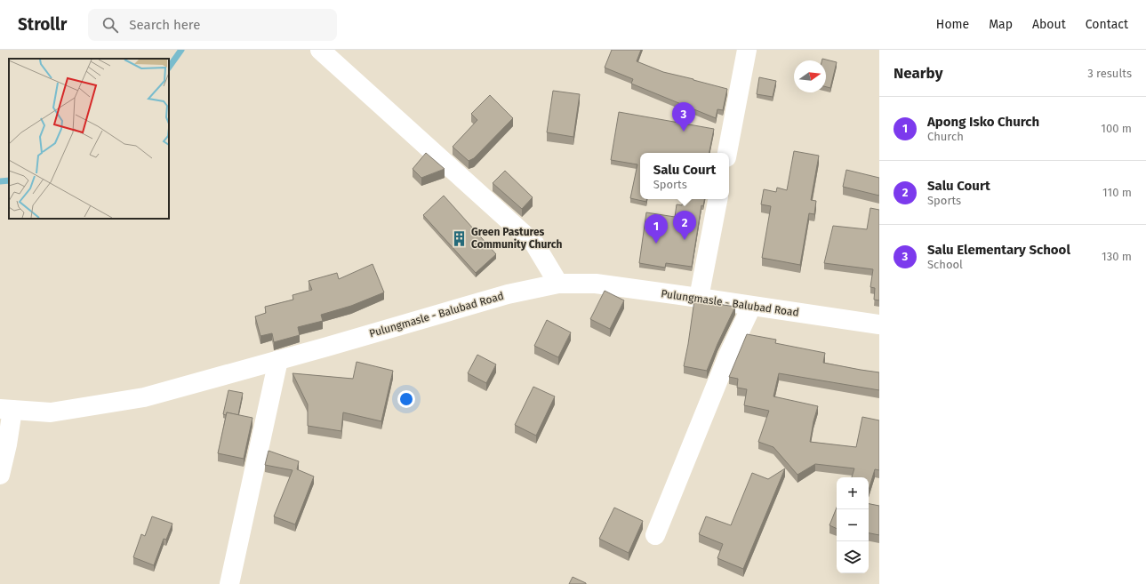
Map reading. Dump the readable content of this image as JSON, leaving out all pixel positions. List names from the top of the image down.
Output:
{
  "streets": {
    "street": ["Pulungmasle - Balubad Road"]
  },
  "places": {
    "building": ["Green Pastures Community Church"]
  },
  "north": "right",
  "page": {
    "header": "Strollr",
    "search": "Search here",
    "nav": [
      "Home",
      "Map",
      "About",
      "Contact"
    ],
    "heading": ["Nearby", "3 results"],
    "list": [
      {
        "mark": "1",
        "name": "Apong Isko Church",
        "note": "Church",
        "value": "100 m"
      },
      {
        "mark": "2",
        "name": "Salu Court",
        "note": "Sports",
        "value": "110 m"
      },
      {
        "mark": "3",
        "name": "Salu Elementary School",
        "note": "School",
        "value": "130 m"
      }
    ],
    "pins": ["3", "2", "1"],
    "popup": ["Salu Court", "Sports"],
    "map_buttons": ["+", "−"]
  }
}
